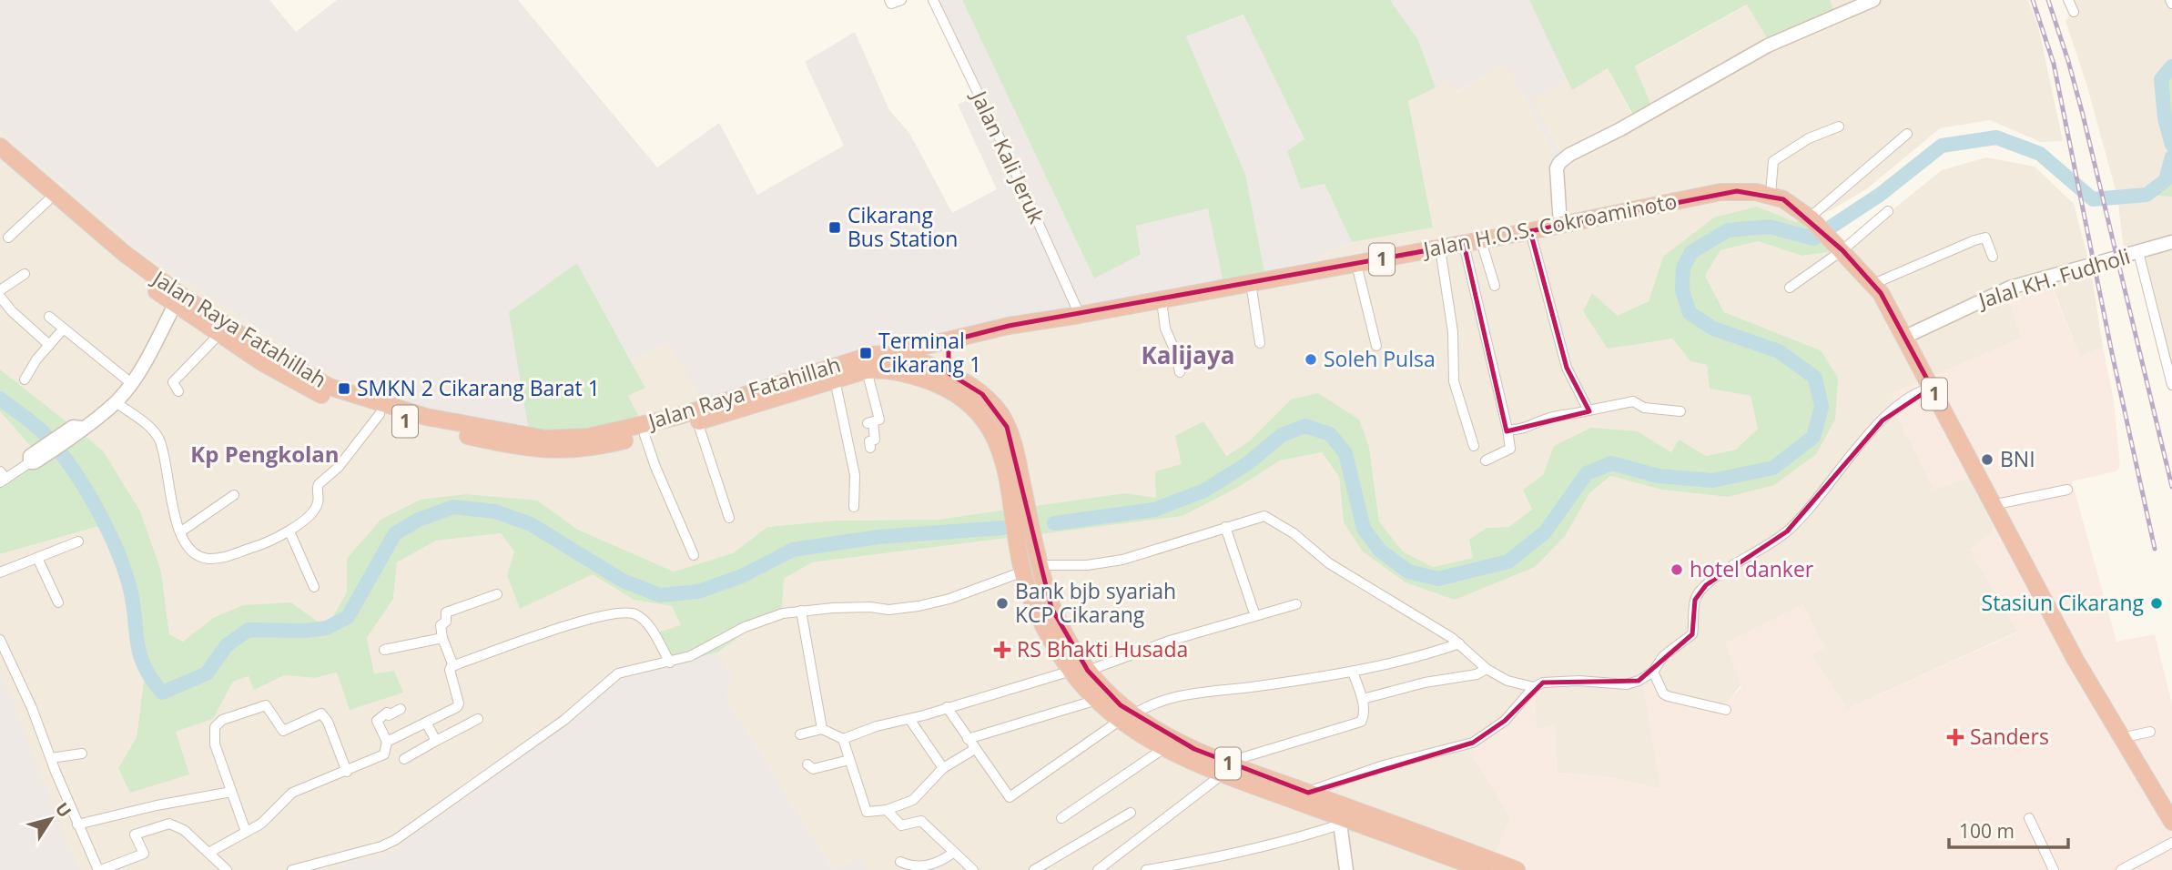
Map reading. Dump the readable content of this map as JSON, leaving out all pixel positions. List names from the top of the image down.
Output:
{
  "streets": {
    "highway": ["Jalan H.O.S. Cokroaminoto", "1", "Jalan Raya Fatahillah"],
    "street": ["Jalan Kali Jeruk", "Jalal KH. Fudholi"]
  },
  "crossings": [
    ["Jalan Kali Jeruk", "Jalan H.O.S. Cokroaminoto"],
    ["Jalan H.O.S. Cokroaminoto", "1"],
    ["Jalan H.O.S. Cokroaminoto", "Jalan Raya Fatahillah"],
    ["1", "Jalal KH. Fudholi"],
    ["1", "Jalan Raya Fatahillah"]
  ],
  "districts": ["Kalijaya", "Kp Pengkolan"],
  "places": {
    "transit": ["Cikarang Bus Station", "Terminal Cikarang 1", "SMKN 2 Cikarang Barat 1"],
    "other": [
      "Soleh Pulsa",
      "BNI",
      "hotel danker",
      "Bank bjb syariah KCP Cikarang",
      "Stasiun Cikarang"
    ],
    "health": ["RS Bhakti Husada", "Sanders"]
  },
  "scale_bar": "100 m",
  "north": "top right"
}
